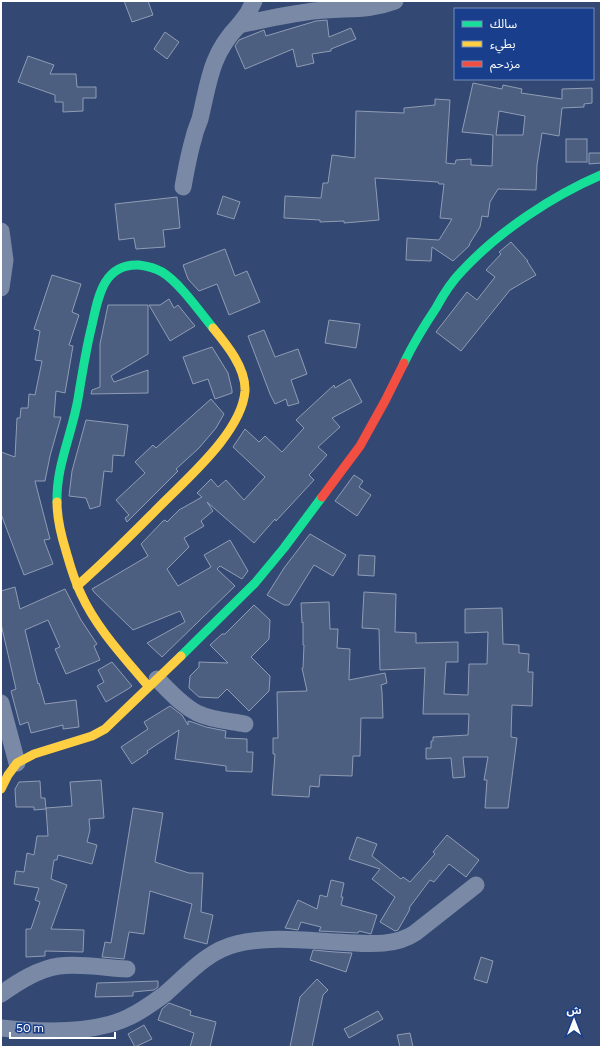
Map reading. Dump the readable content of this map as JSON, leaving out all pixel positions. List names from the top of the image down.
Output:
{
  "legend": ["سالك", "بطيء", "مزدحم"],
  "scale_bar": "50 m",
  "north": "top"
}
